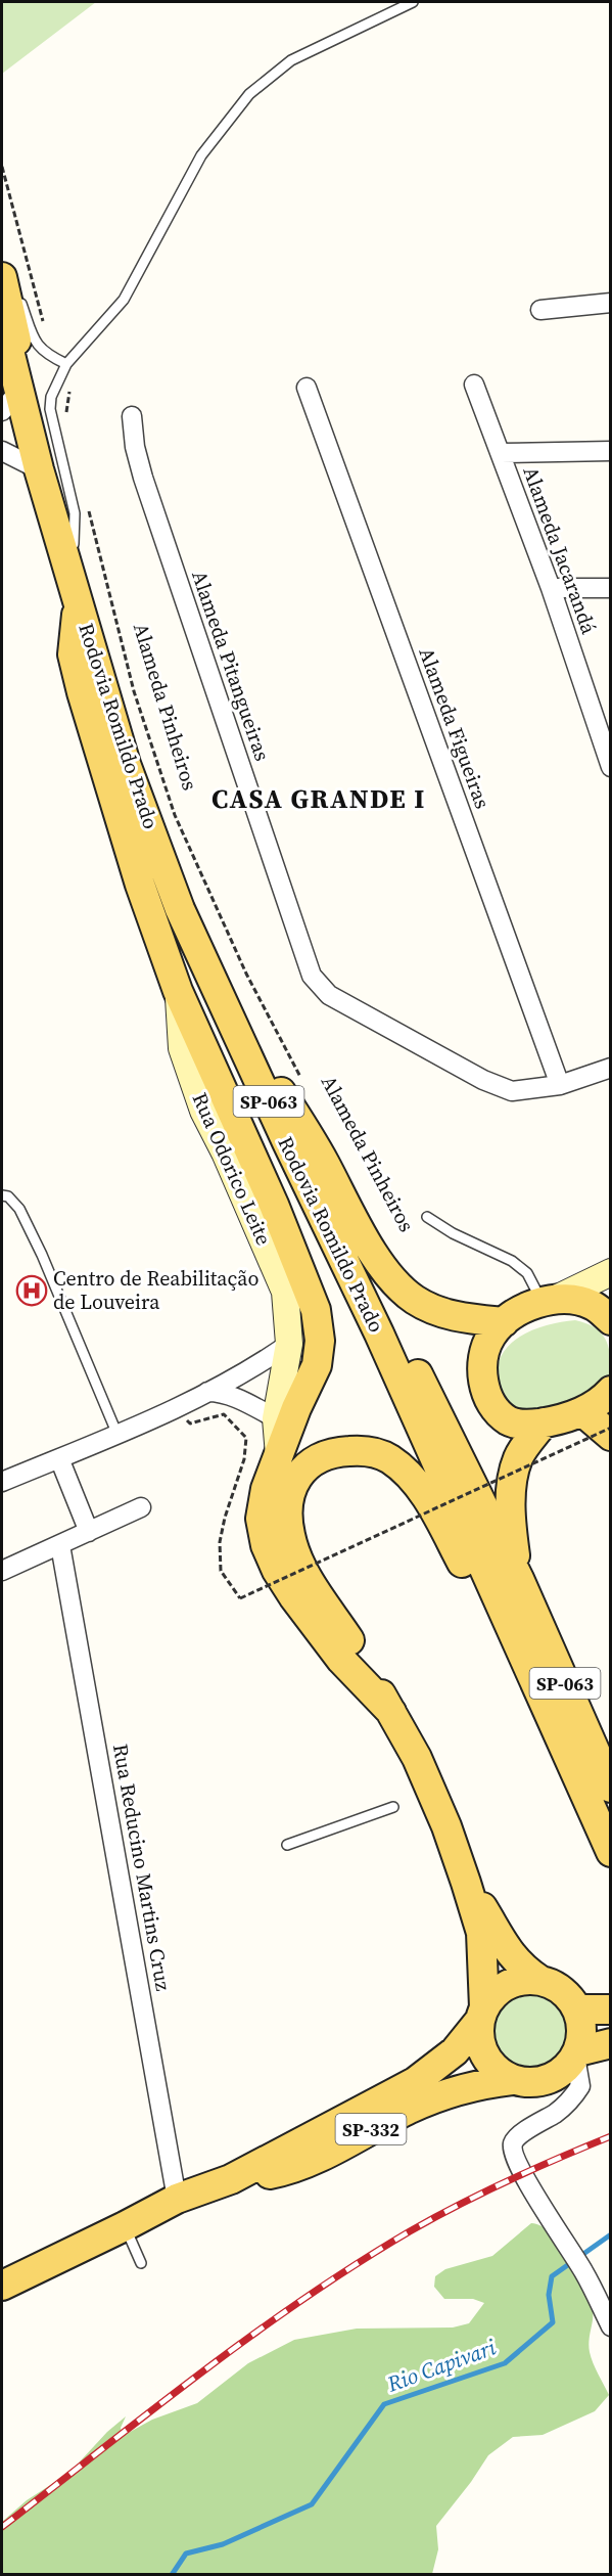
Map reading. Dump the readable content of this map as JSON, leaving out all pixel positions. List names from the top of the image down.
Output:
{
  "streets": {
    "main road": [
      "Rodovia Romildo Prado",
      "SP-063",
      "Rua Odorico Leite",
      "SP-332"
    ],
    "street": [
      "Alameda Jacarandá",
      "Alameda Pitangueiras",
      "Alameda Figueiras",
      "Rua Reducino Martins Cruz"
    ],
    "path": ["Alameda Pinheiros"]
  },
  "crossings": [
    ["Alameda Pitangueiras", "Alameda Figueiras"],
    ["Alameda Pinheiros", "Rodovia Romildo Prado"],
    ["Rua Reducino Martins Cruz", "SP-332"]
  ],
  "districts": ["CASA GRANDE I"],
  "water": ["Rio Capivari"],
  "places": {
    "hospital": ["Centro de Reabilitação de Louveira"]
  }
}
